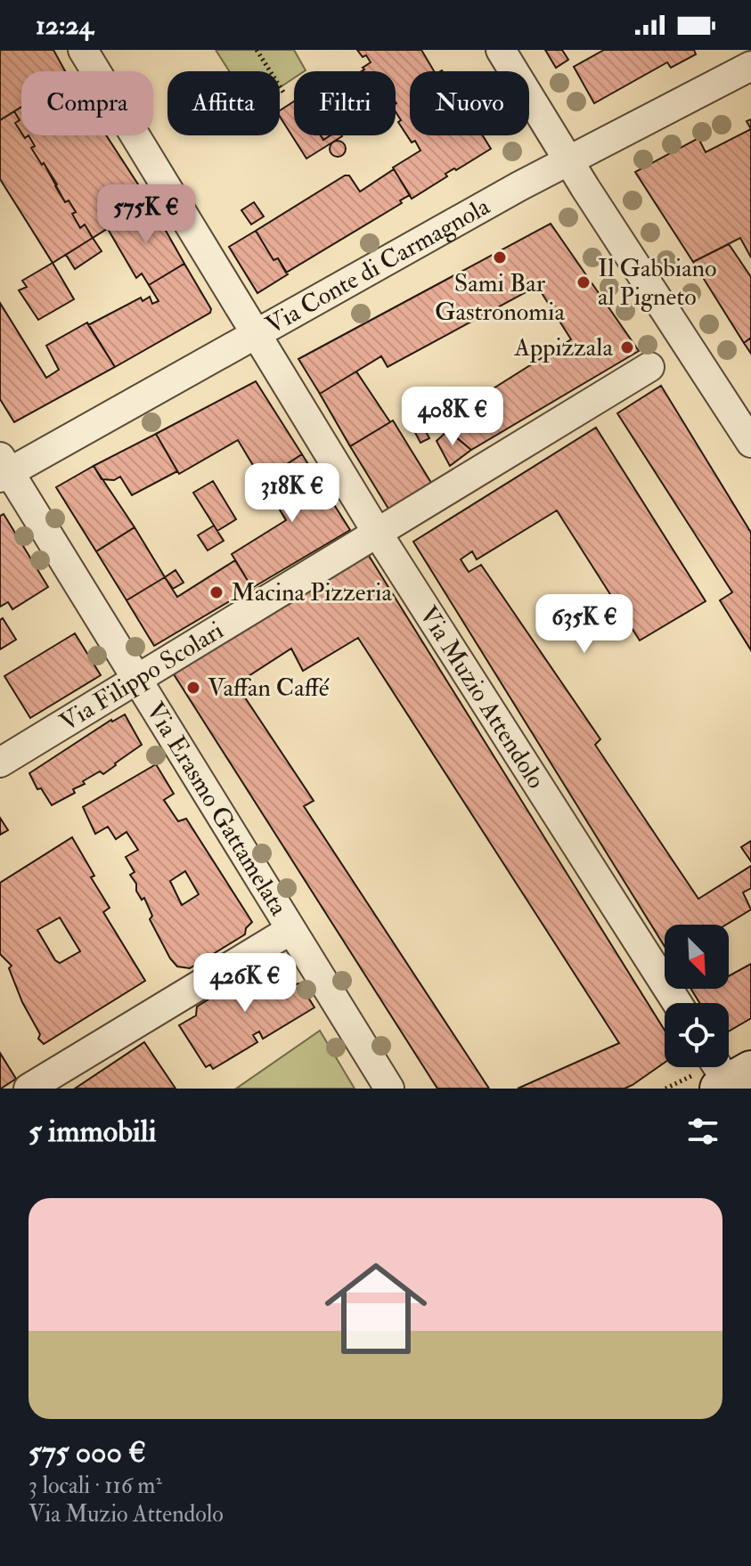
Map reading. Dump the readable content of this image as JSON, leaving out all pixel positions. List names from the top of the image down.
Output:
{
  "streets": {
    "street": [
      "Via Conte di Carmagnola",
      "Via Filippo Scolari",
      "Via Muzio Attendolo",
      "Via Erasmo Gattamelata"
    ]
  },
  "crossings": [
    ["Via Conte di Carmagnola", "Via Muzio Attendolo"],
    ["Via Conte di Carmagnola", "Via Erasmo Gattamelata"],
    ["Via Filippo Scolari", "Via Muzio Attendolo"],
    ["Via Filippo Scolari", "Via Erasmo Gattamelata"]
  ],
  "places": [
    "Sami Bar Gastronomia",
    "Il Gabbiano al Pigneto",
    "Appizzala",
    "Macina Pizzeria",
    "Vaffan Caffé"
  ],
  "north": "bottom right",
  "page": {
    "status": "12:24",
    "chip": [
      "Compra",
      "Affitta",
      "Filtri",
      "Nuovo"
    ],
    "price": [
      "575K €",
      "408K €",
      "318K €",
      "635K €",
      "426K €"
    ],
    "heading": "5 immobili",
    "list": [
      {
        "name": "575 000 €",
        "note": "3 locali · 116 m² · Via Muzio Attendolo"
      }
    ]
  }
}
